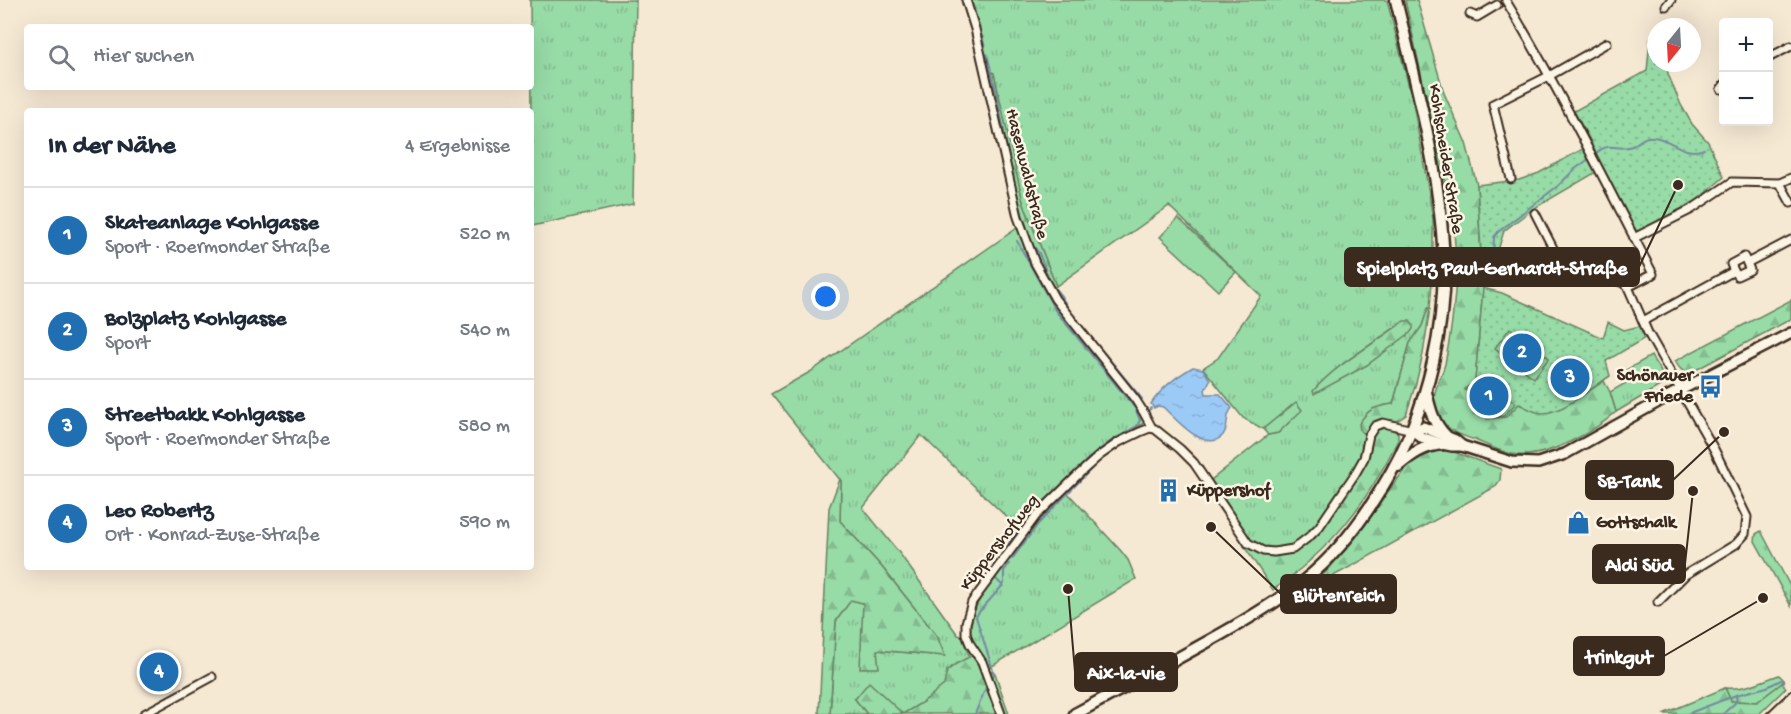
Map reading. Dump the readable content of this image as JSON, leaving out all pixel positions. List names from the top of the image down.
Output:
{
  "streets": {
    "main road": ["Kohlscheider Straße"],
    "street": ["Hasenwaldstraße", "Küppershofweg"]
  },
  "crossings": [
    ["Hasenwaldstraße", "Küppershofweg"]
  ],
  "places": {
    "other": [
      "Spielplatz Paul-Gerhardt-Straße",
      "SB-Tank",
      "Aldi Süd",
      "Blütenreich",
      "Aix-la-vie",
      "trinkgut"
    ],
    "bus stop": ["Schönauer Friede"],
    "building": ["Küppershof"],
    "shop": ["Gottschalk"]
  },
  "north": "bottom",
  "page": {
    "map_buttons": ["+", "−"],
    "search": "Hier suchen",
    "heading": ["In der Nähe", "4 Ergebnisse"],
    "list": [
      {
        "mark": "1",
        "name": "Skateanlage Kohlgasse",
        "note": "Sport · Roermonder Straße",
        "value": "520 m"
      },
      {
        "mark": "2",
        "name": "Bolzplatz Kohlgasse",
        "note": "Sport",
        "value": "540 m"
      },
      {
        "mark": "3",
        "name": "Streetbakk Kohlgasse",
        "note": "Sport · Roermonder Straße",
        "value": "580 m"
      },
      {
        "mark": "4",
        "name": "Leo Robertz",
        "note": "Ort · Konrad-Zuse-Straße",
        "value": "590 m"
      }
    ],
    "pins": [
      "2",
      "3",
      "1",
      "4"
    ]
  }
}
